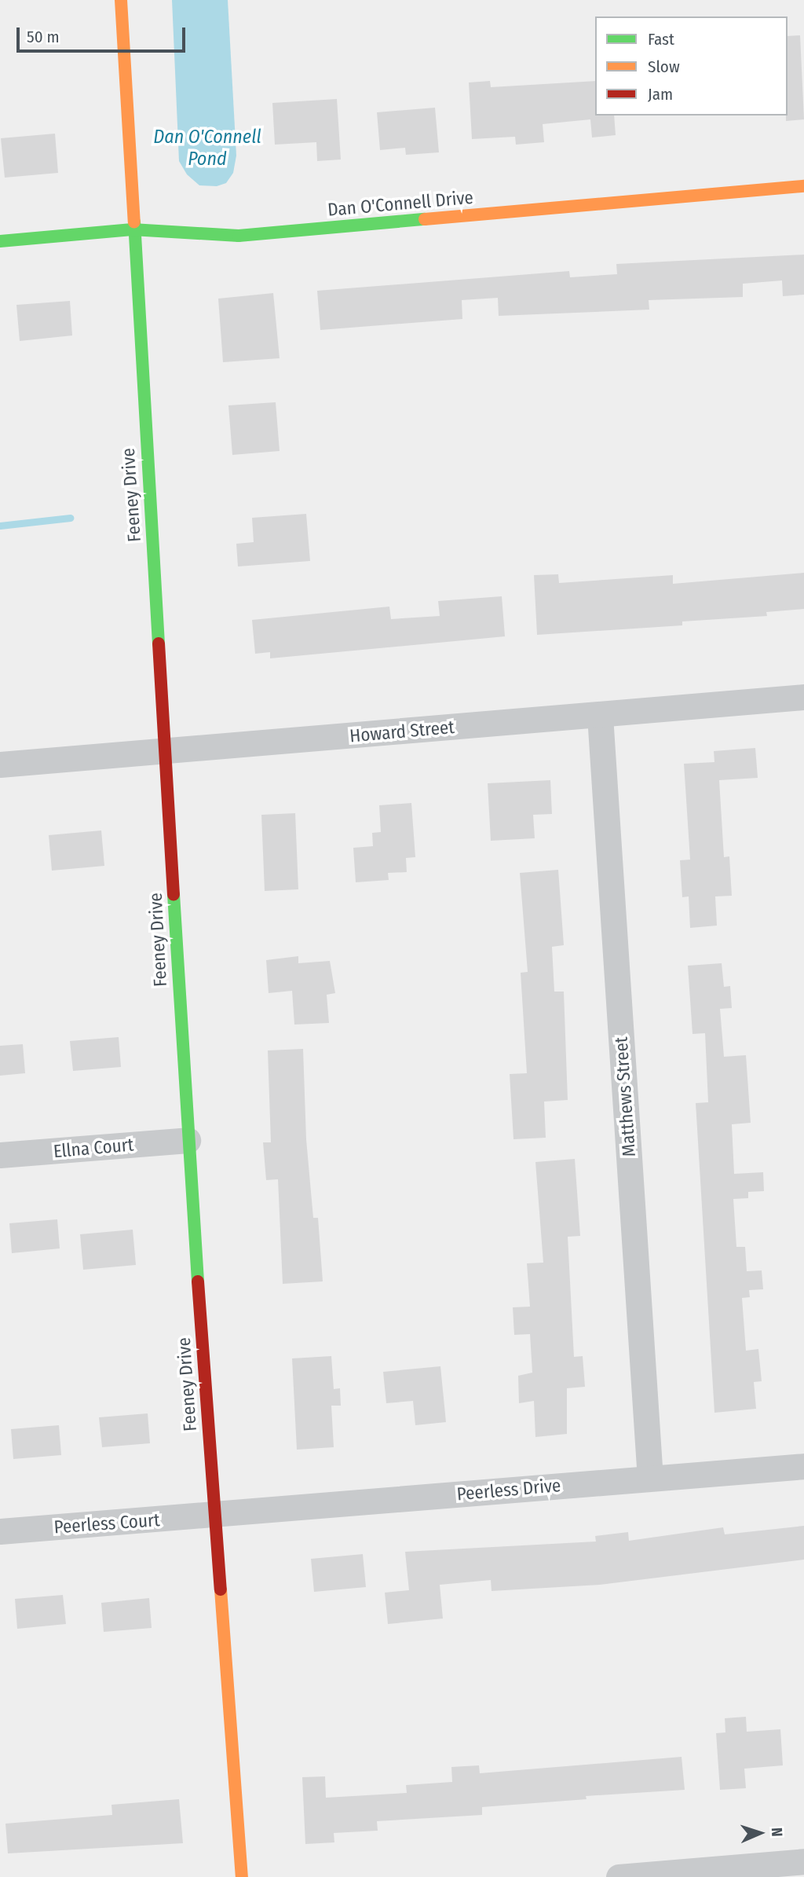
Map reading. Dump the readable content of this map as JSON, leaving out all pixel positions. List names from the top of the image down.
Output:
{
  "streets": {
    "street": [
      "Dan O'Connell Drive",
      "Feeney Drive",
      "Howard Street",
      "Matthews Street",
      "Ellna Court",
      "Peerless Drive",
      "Peerless Court"
    ]
  },
  "crossings": [
    ["Dan O'Connell Drive", "Feeney Drive"],
    ["Feeney Drive", "Howard Street"],
    ["Feeney Drive", "Ellna Court"],
    ["Feeney Drive", "Peerless Drive"],
    ["Feeney Drive", "Peerless Court"],
    ["Howard Street", "Matthews Street"],
    ["Matthews Street", "Peerless Drive"],
    ["Peerless Drive", "Peerless Court"]
  ],
  "water": ["Dan O'Connell Pond"],
  "legend": ["Fast", "Slow", "Jam"],
  "scale_bar": "50 m",
  "north": "right"
}
